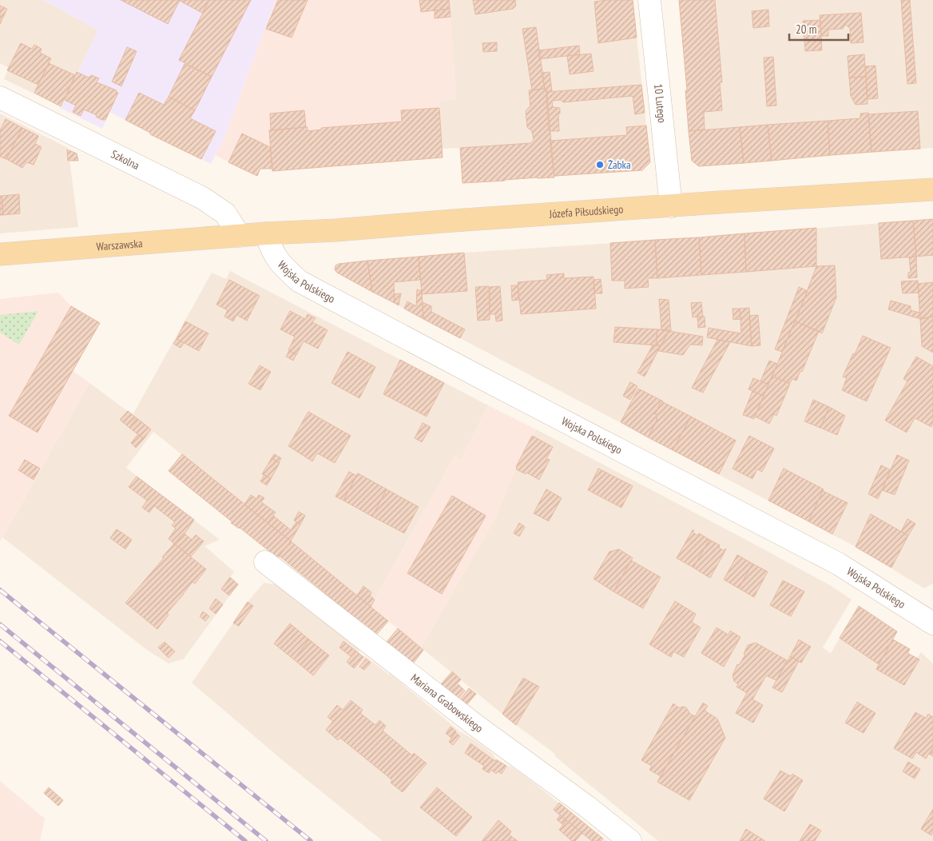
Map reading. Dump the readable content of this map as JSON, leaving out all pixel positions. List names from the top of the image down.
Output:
{
  "streets": {
    "main road": ["Józefa Piłsudskiego", "Warszawska"],
    "street": [
      "10 Lutego",
      "Szkolna",
      "Wojska Polskiego",
      "Mariana Grabowskiego"
    ]
  },
  "crossings": [
    ["10 Lutego", "Józefa Piłsudskiego"],
    ["Szkolna", "Józefa Piłsudskiego"],
    ["Szkolna", "Warszawska"],
    ["Józefa Piłsudskiego", "Warszawska"],
    ["Józefa Piłsudskiego", "Wojska Polskiego"]
  ],
  "places": ["Żabka"],
  "scale_bar": "20 m"
}
